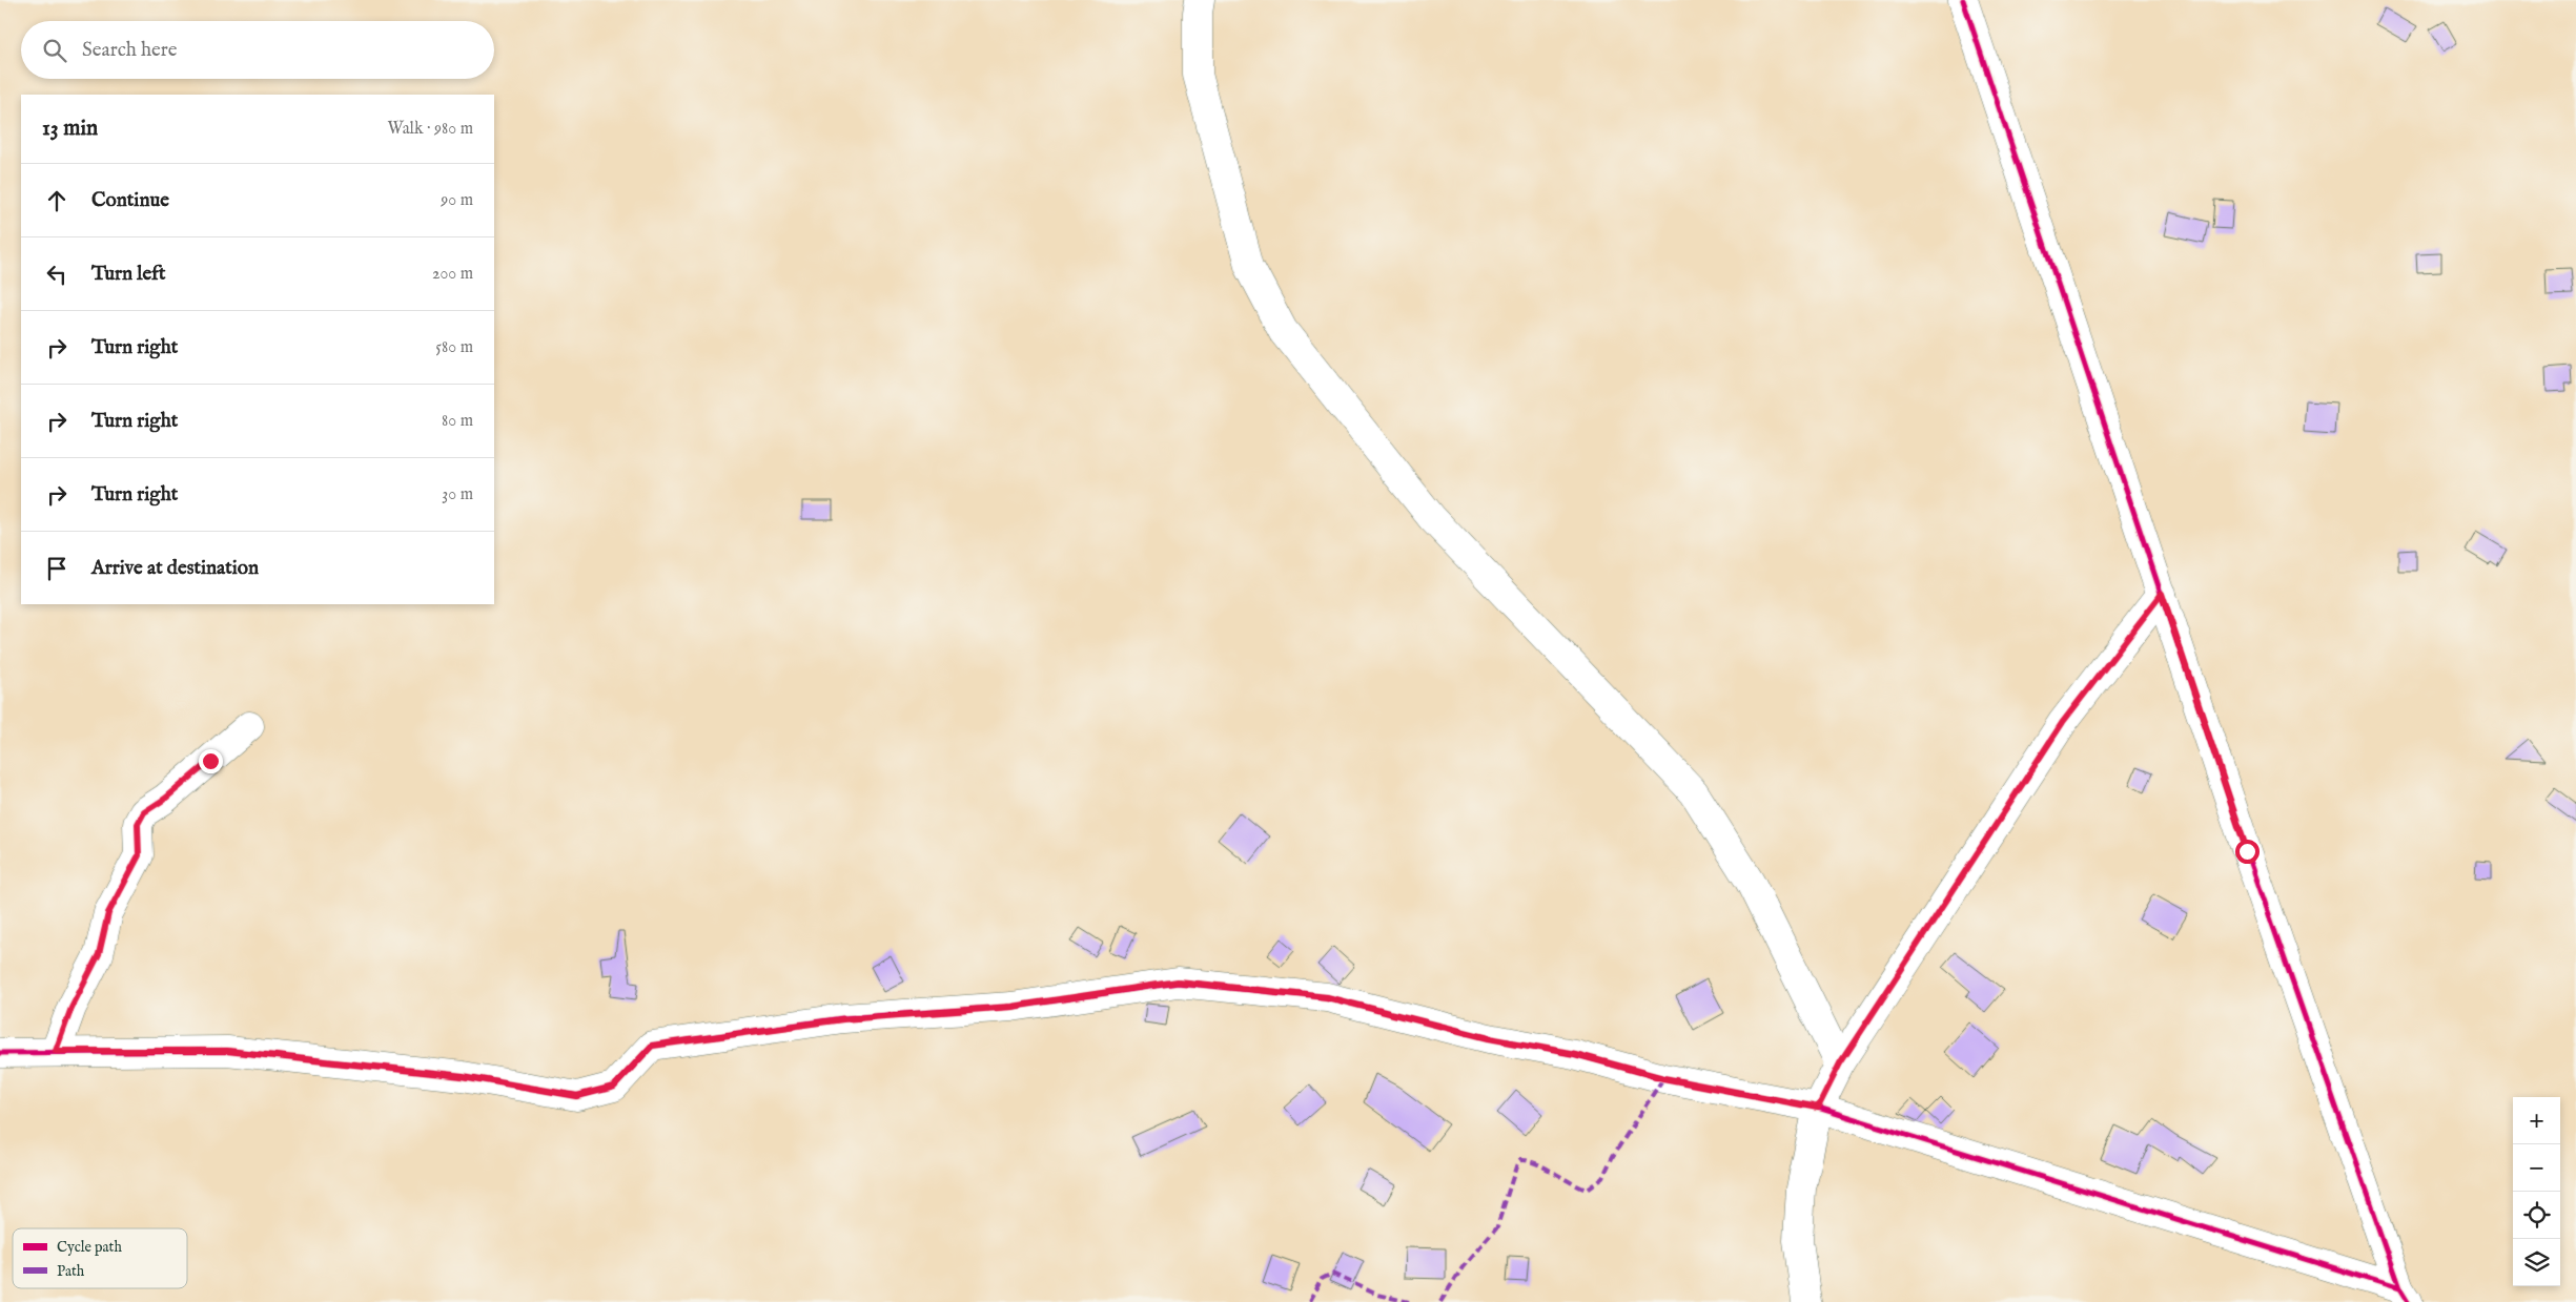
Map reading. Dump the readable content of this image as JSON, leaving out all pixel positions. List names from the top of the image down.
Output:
{
  "legend": ["Cycle path", "Path"],
  "page": {
    "search": "Search here",
    "heading": ["13 min", "Walk · 980 m"],
    "list": [
      ["Continue", "90 m"],
      ["Turn left", "200 m"],
      ["Turn right", "580 m"],
      ["Turn right", "80 m"],
      ["Turn right", "30 m"],
      "Arrive at destination"
    ],
    "map_buttons": ["+", "−"]
  }
}
